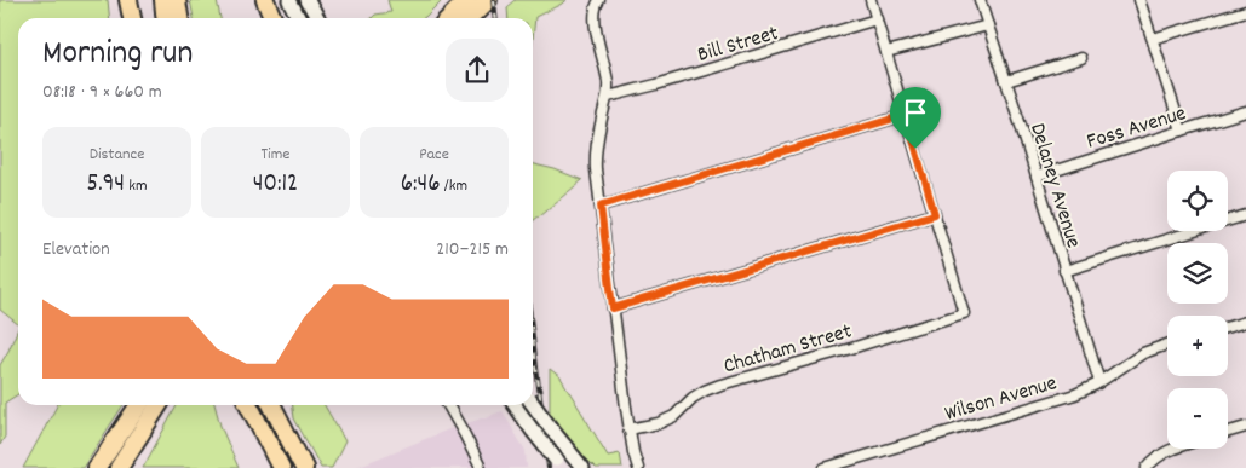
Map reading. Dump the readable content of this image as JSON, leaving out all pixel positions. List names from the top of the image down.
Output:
{
  "streets": {
    "street": [
      "Bill Street",
      "Foss Avenue",
      "Delaney Avenue",
      "Chatham Street",
      "Wilson Avenue"
    ]
  },
  "crossings": [
    ["Foss Avenue", "Delaney Avenue"],
    ["Delaney Avenue", "Wilson Avenue"]
  ],
  "page": {
    "heading": ["Morning run", "08:18 · 9 × 660 m"],
    "stats": [
      ["Distance", "5.94 km"],
      ["Time", "40:12"],
      ["Pace", "6:46 /km"]
    ],
    "map_buttons": ["+", "−"],
    "chart": ["Elevation", "210–215 m"]
  }
}
